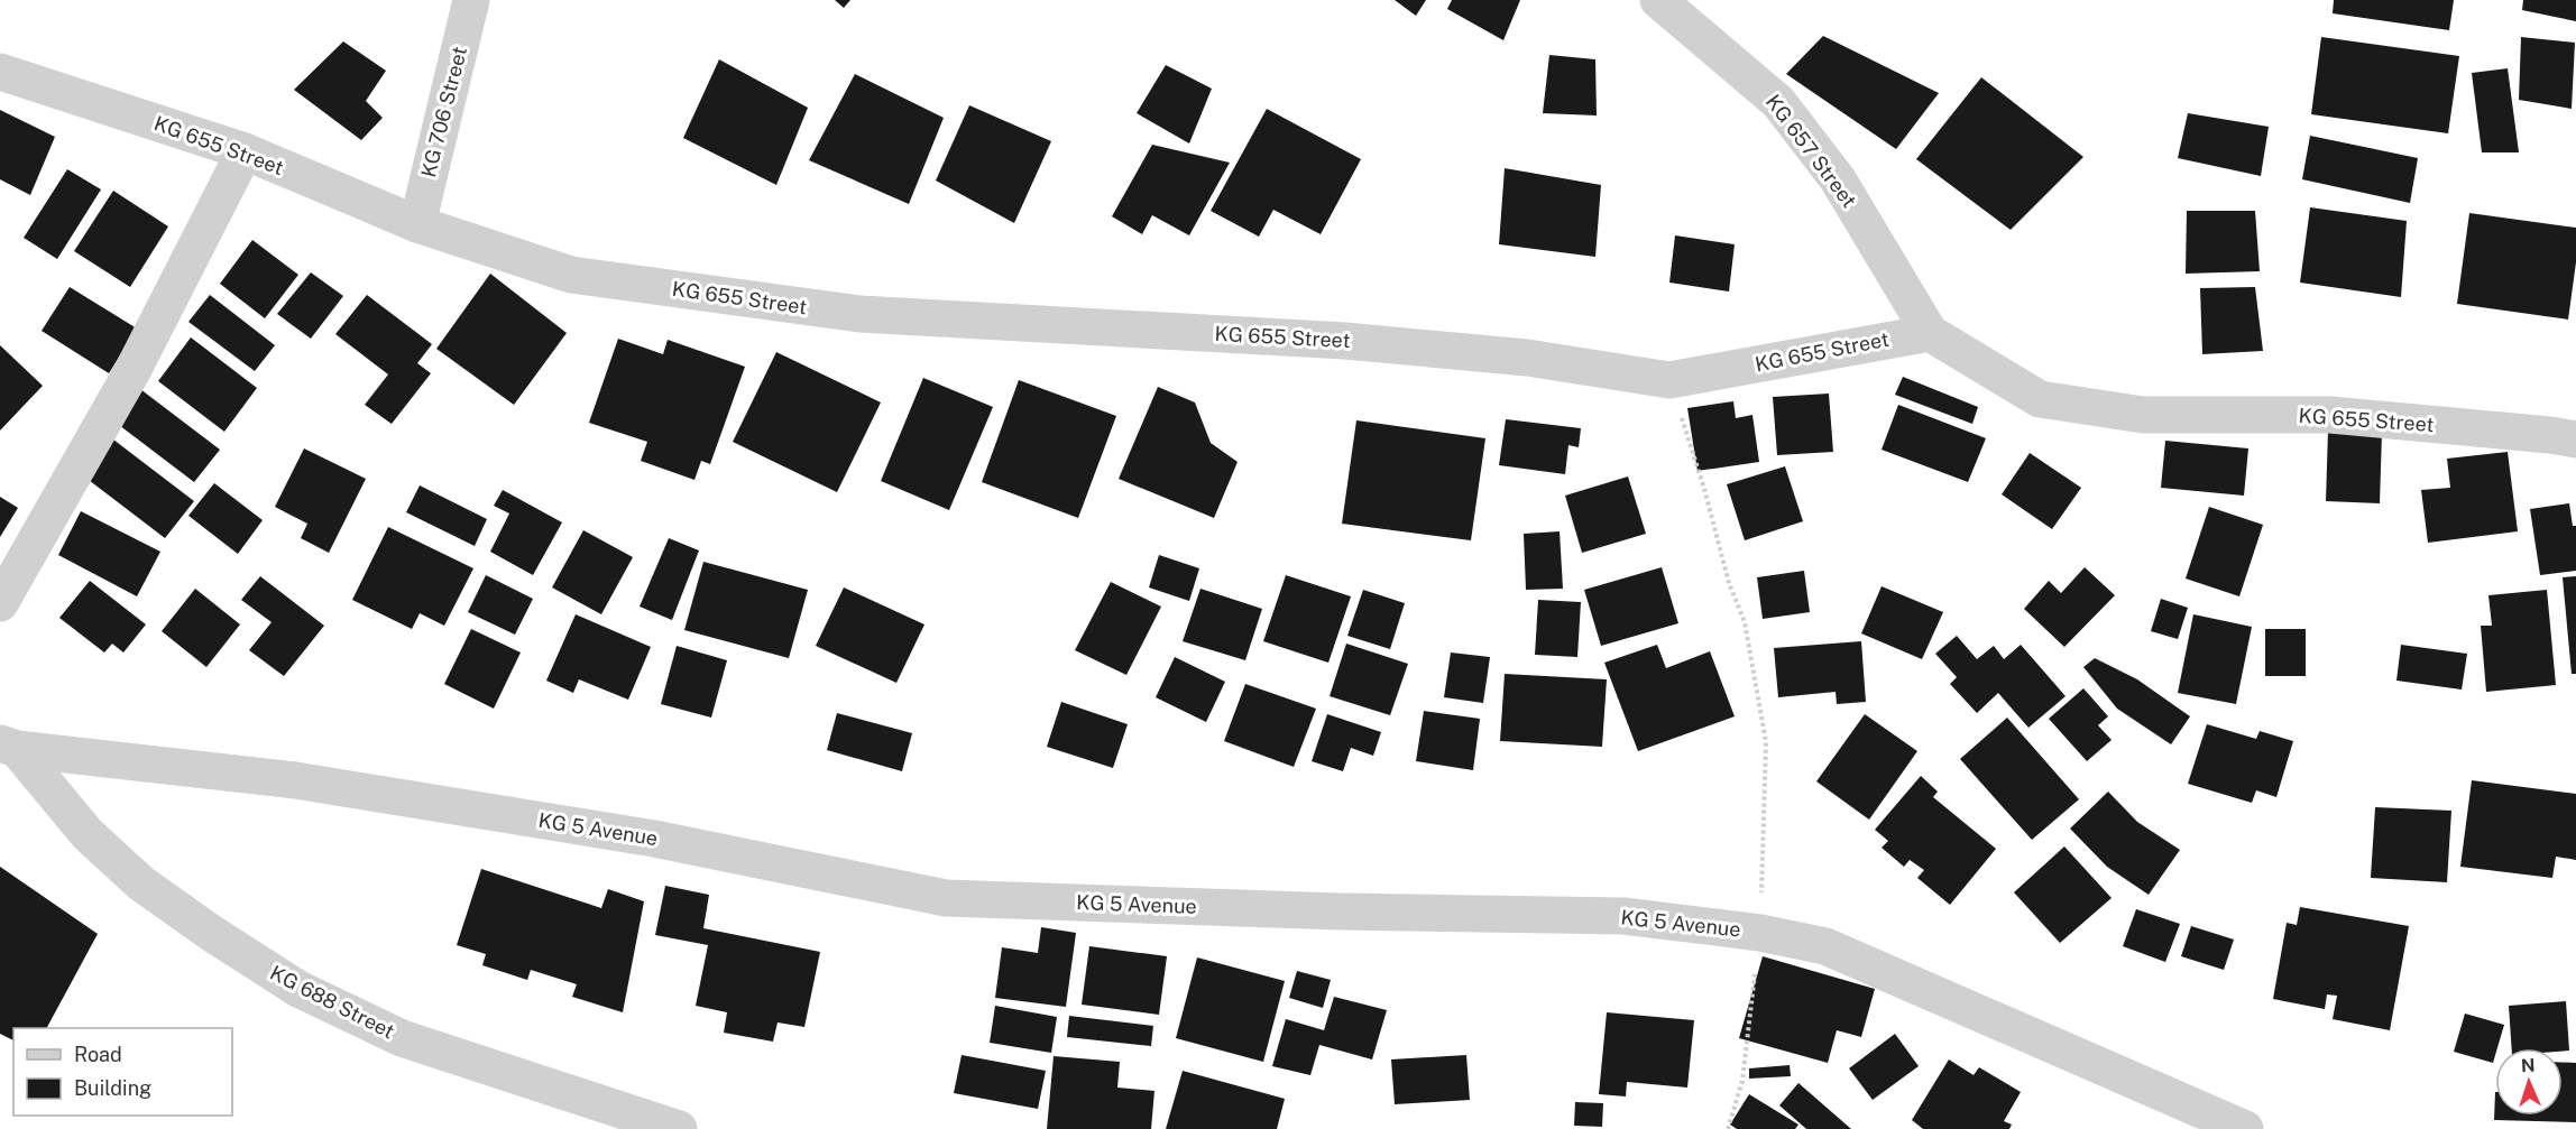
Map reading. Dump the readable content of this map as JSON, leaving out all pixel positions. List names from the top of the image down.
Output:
{
  "streets": {
    "street": [
      "KG 706 Street",
      "KG 655 Street",
      "KG 657 Street",
      "KG 5 Avenue",
      "KG 688 Street"
    ]
  },
  "crossings": [
    ["KG 706 Street", "KG 655 Street"],
    ["KG 655 Street", "KG 657 Street"],
    ["KG 5 Avenue", "KG 688 Street"]
  ],
  "legend": ["Road", "Building"],
  "north": "top"
}
